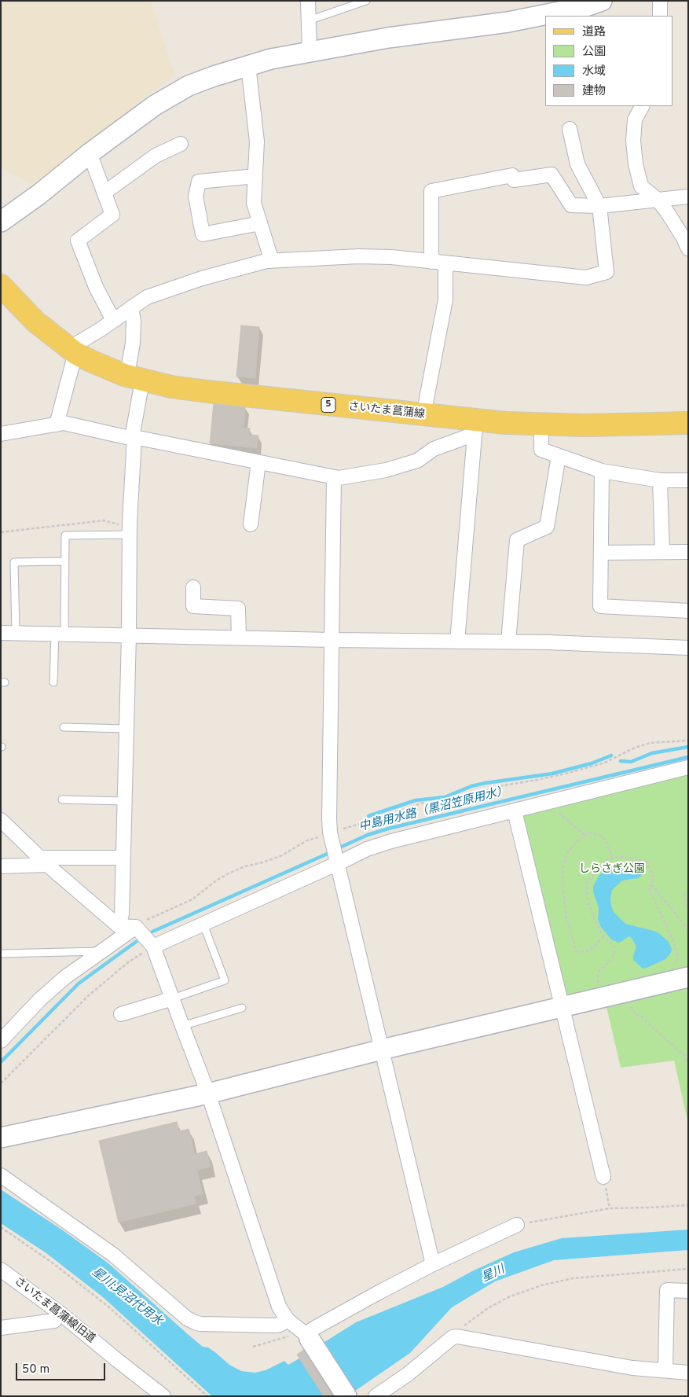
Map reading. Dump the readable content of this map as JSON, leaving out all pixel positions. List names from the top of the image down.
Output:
{
  "streets": {
    "main road": ["5", "さいたま菖蒲線"],
    "street": ["さいたま菖蒲線旧道"]
  },
  "water": ["中島用水路（黒沼笠原用水）", "星川", "星川;見沼代用水"],
  "parks": ["しらさぎ公園"],
  "legend": [
    "道路",
    "公園",
    "水域",
    "建物"
  ],
  "scale_bar": "50 m"
}
